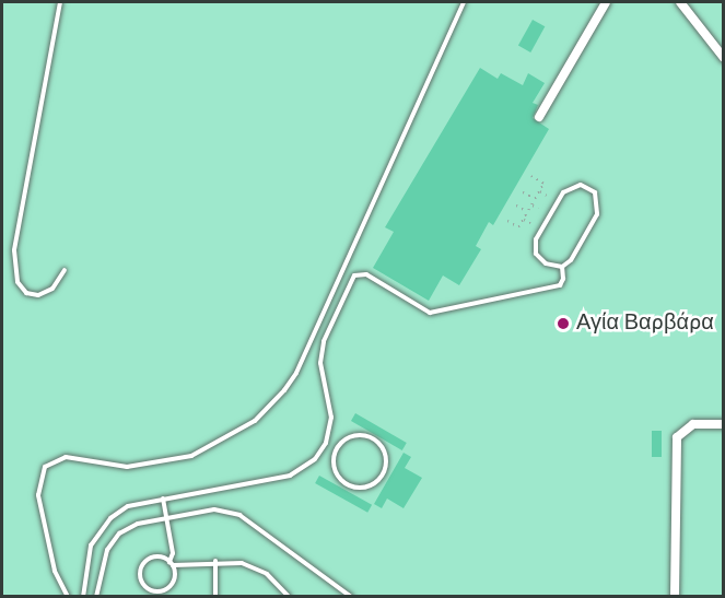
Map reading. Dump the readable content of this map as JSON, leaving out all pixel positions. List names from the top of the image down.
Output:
{
  "places": ["Αγία Βαρβάρα"]
}
